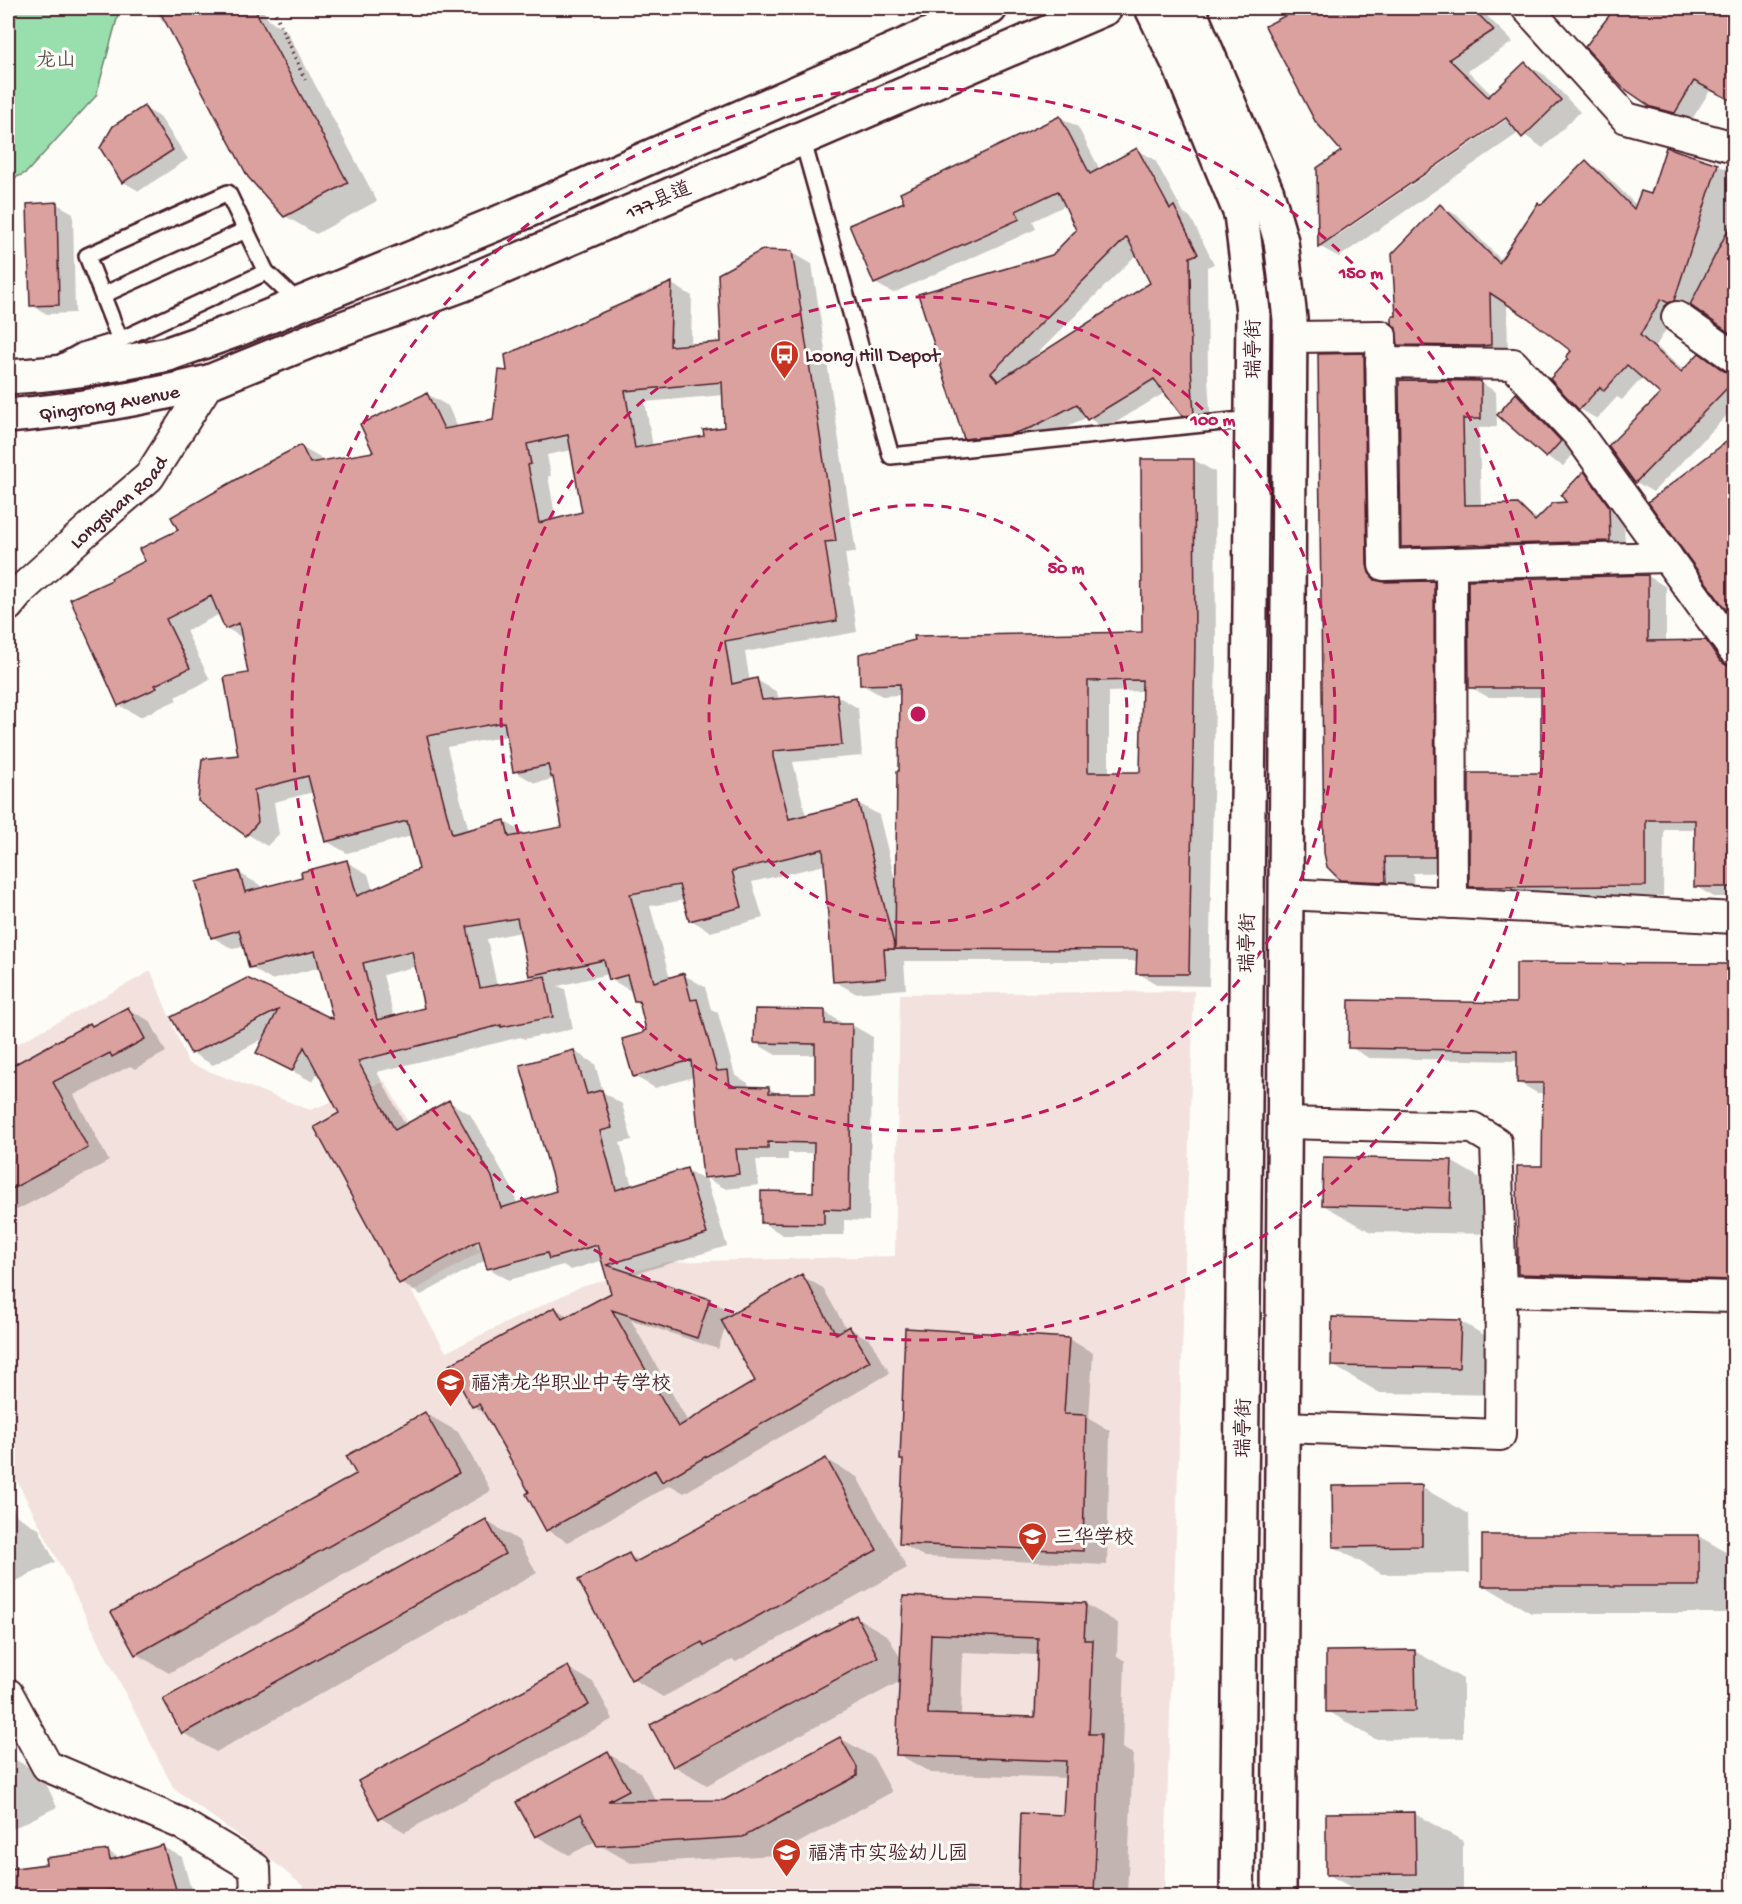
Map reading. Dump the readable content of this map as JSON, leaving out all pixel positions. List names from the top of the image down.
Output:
{
  "streets": {
    "main road": ["177县道", "瑞亭街", "Qingrong Avenue"],
    "street": ["Longshan Road"]
  },
  "crossings": [
    ["177县道", "Qingrong Avenue"],
    ["177县道", "Longshan Road"],
    ["Qingrong Avenue", "Longshan Road"]
  ],
  "parks": ["龙山"],
  "places": {
    "bus stop": ["Loong Hill Depot"],
    "school or university": ["福清龙华职业中专学校", "三华学校", "福清市实验幼儿园"]
  },
  "rings": ["150 m", "100 m", "50 m"]
}
